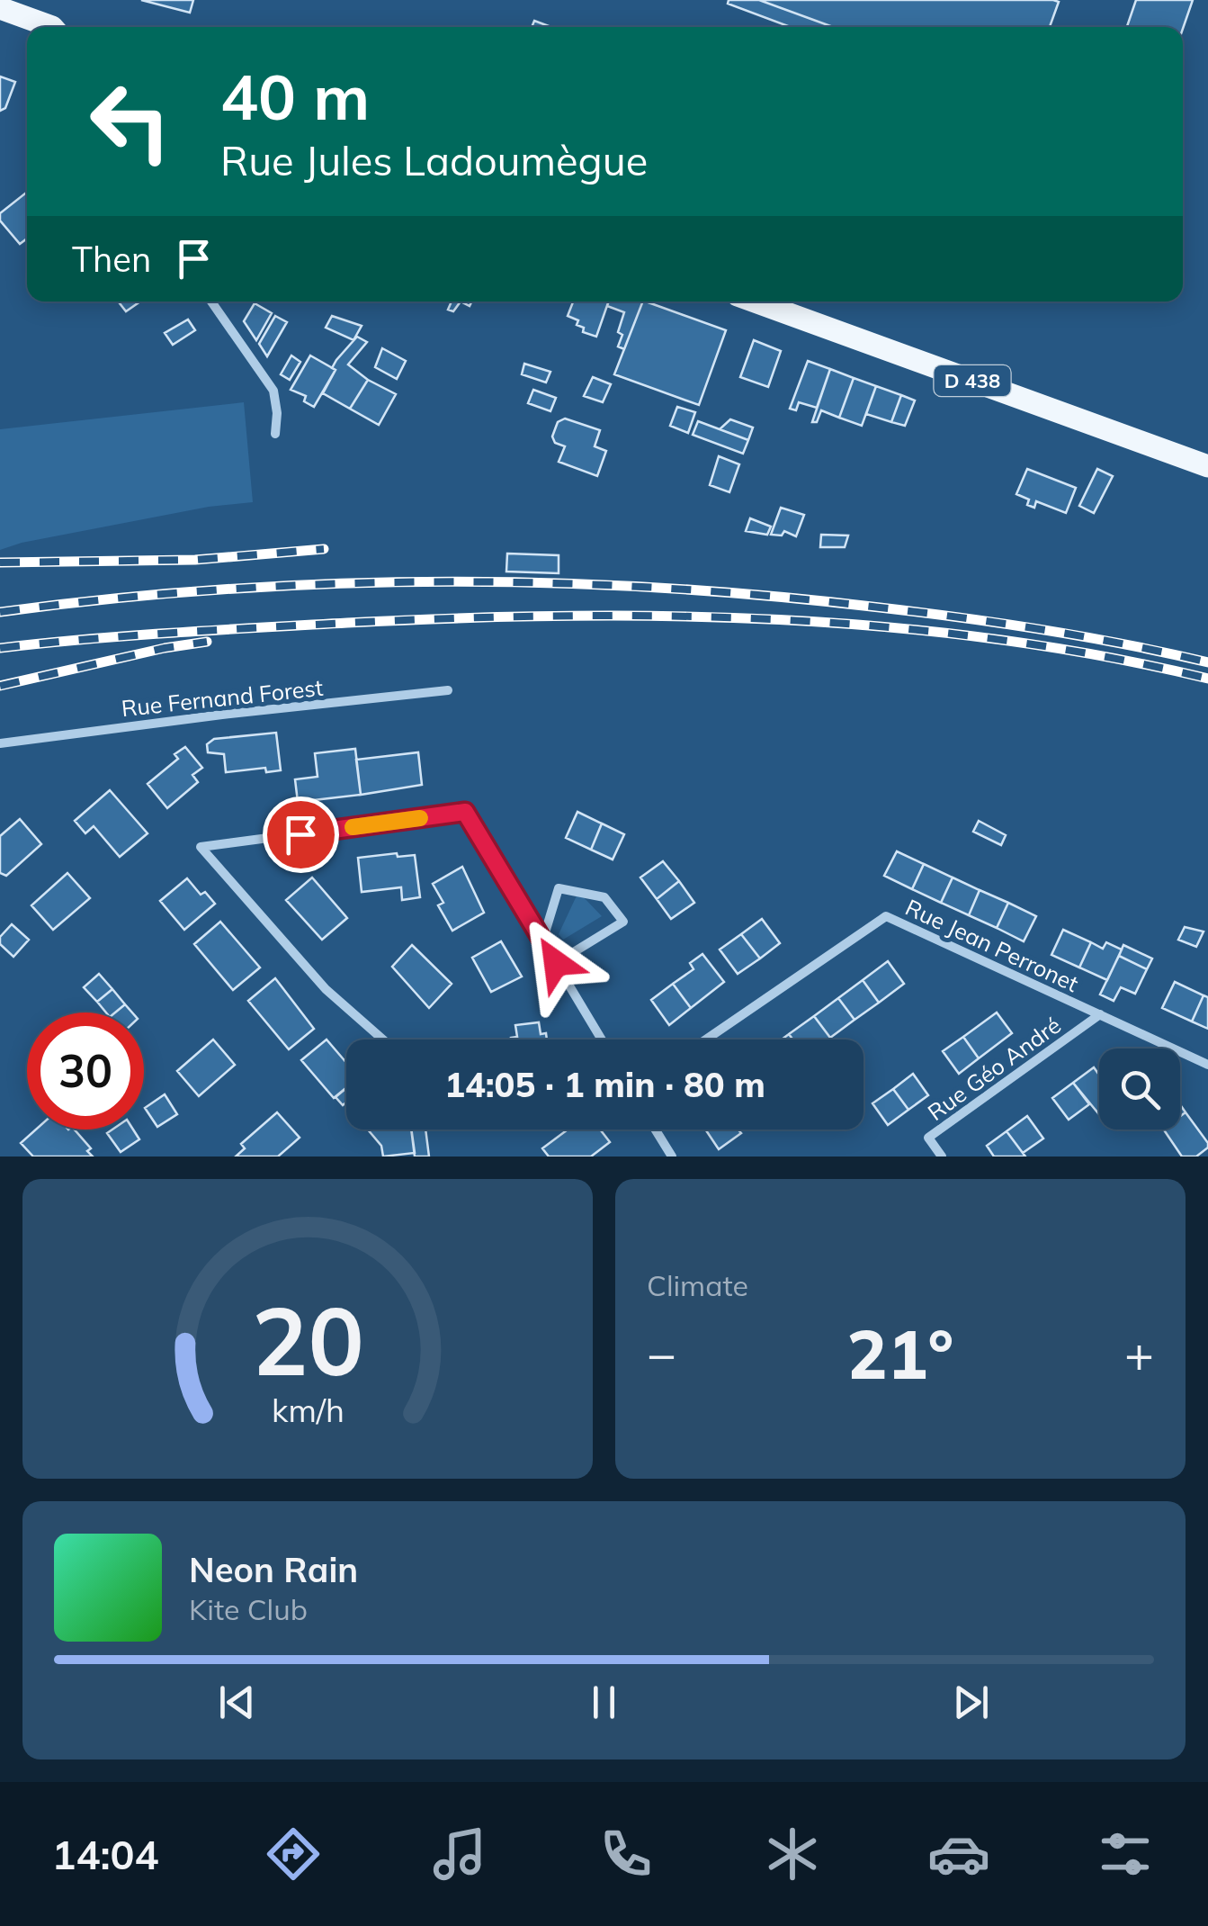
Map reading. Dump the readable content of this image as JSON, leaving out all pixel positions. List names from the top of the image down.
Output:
{
  "streets": {
    "main road": ["D 438"],
    "street": ["Rue Fernand Forest", "Rue Jean Perronet", "Rue Géo André"]
  },
  "crossings": [
    ["Rue Jean Perronet", "Rue Géo André"]
  ],
  "page": {
    "turn": ["40 m", "Rue Jules Ladoumègue"],
    "then": "Then",
    "limit": "30",
    "trip": "14:05 · 1 min · 80 m",
    "tile": "Climate",
    "heat": ["−", "21°", "+"],
    "song": ["Neon Rain", "Kite Club"],
    "tabs": "14:04",
    "gauge": ["20", "km/h"]
  }
}
